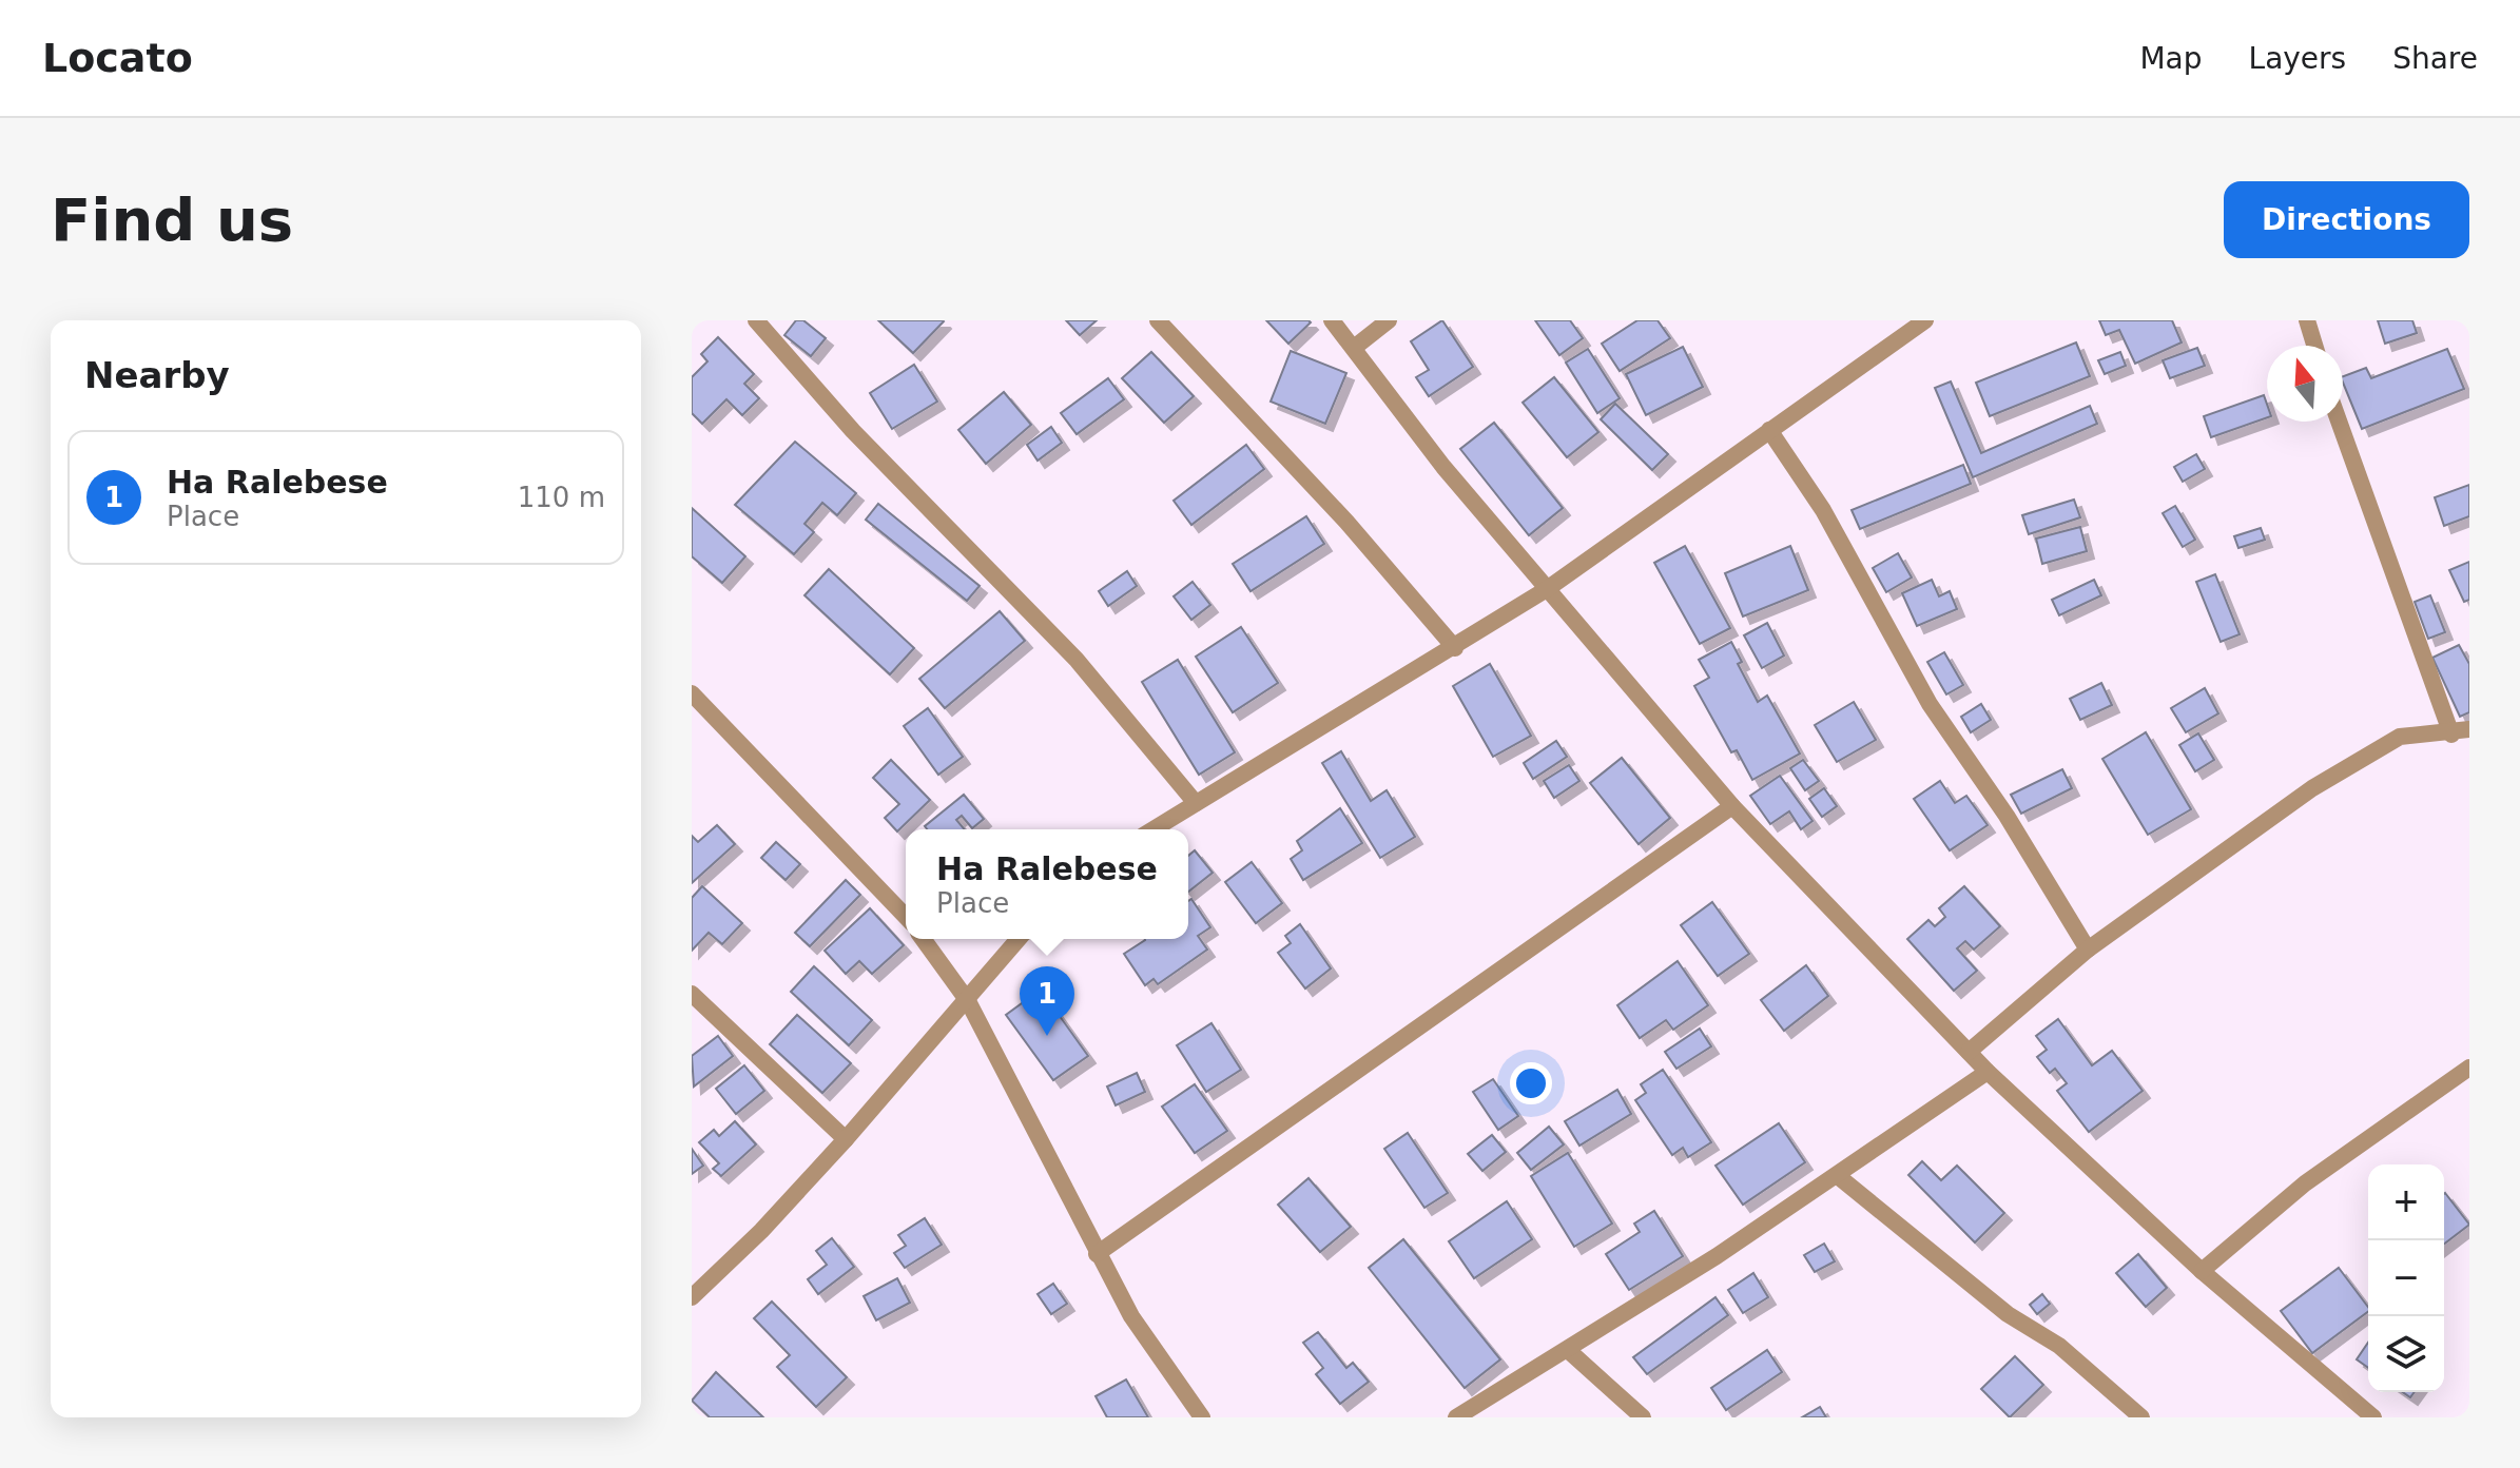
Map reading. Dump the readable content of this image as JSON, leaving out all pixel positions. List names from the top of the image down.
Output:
{
  "north": "top",
  "page": {
    "header": "Locato",
    "nav": ["Map", "Layers", "Share"],
    "buttons": "Directions",
    "title": "Find us",
    "heading": "Nearby",
    "list": [
      {
        "mark": "1",
        "name": "Ha Ralebese",
        "note": "Place",
        "value": "110 m"
      }
    ],
    "popup": ["Ha Ralebese", "Place"],
    "pins": "1",
    "map_buttons": ["+", "−"]
  }
}
